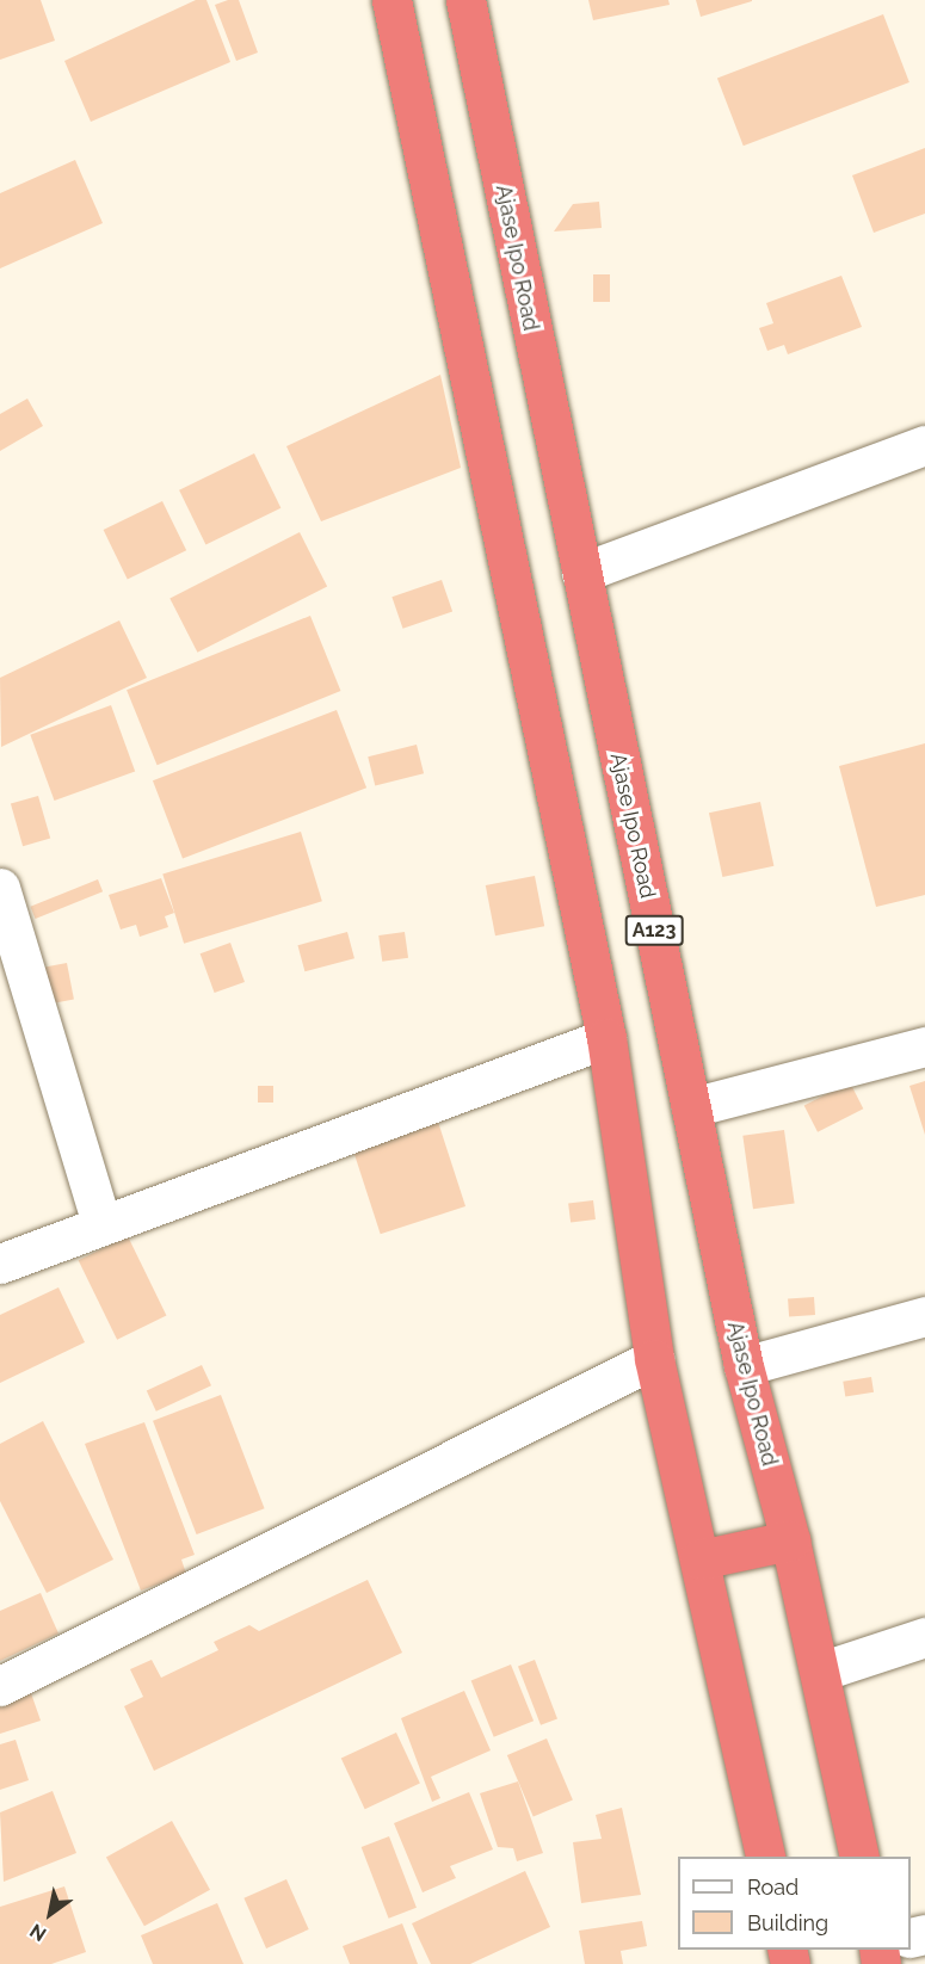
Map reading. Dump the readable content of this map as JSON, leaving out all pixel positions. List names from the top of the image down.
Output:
{
  "streets": {
    "highway": ["Ajase Ipo Road", "A123"]
  },
  "legend": ["Road", "Building"],
  "north": "bottom left"
}
